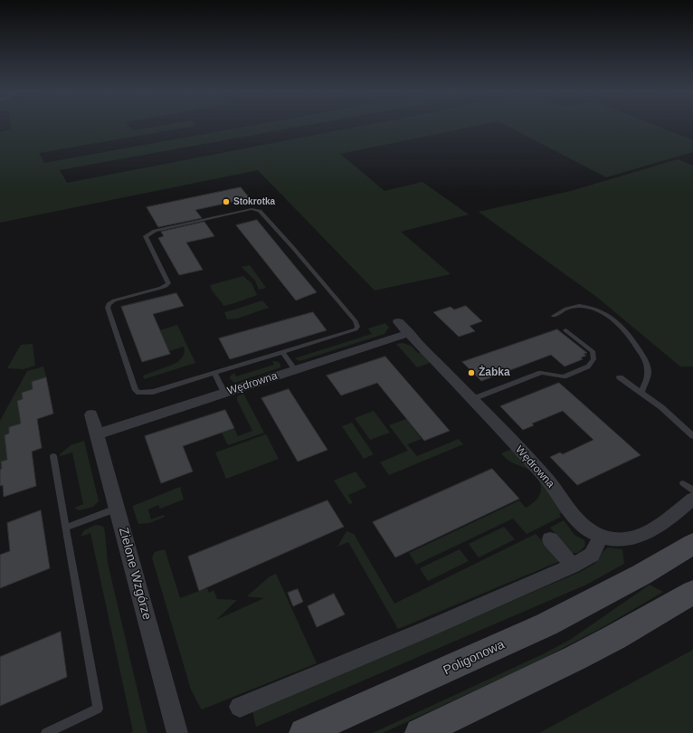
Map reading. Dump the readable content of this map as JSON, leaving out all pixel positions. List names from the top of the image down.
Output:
{
  "streets": {
    "main road": ["Poligonowa"],
    "street": ["Wędrowna", "Zielone Wzgórze"]
  },
  "crossings": [
    ["Wędrowna", "Zielone Wzgórze"]
  ],
  "places": ["Stokrotka", "Żabka"]
}
